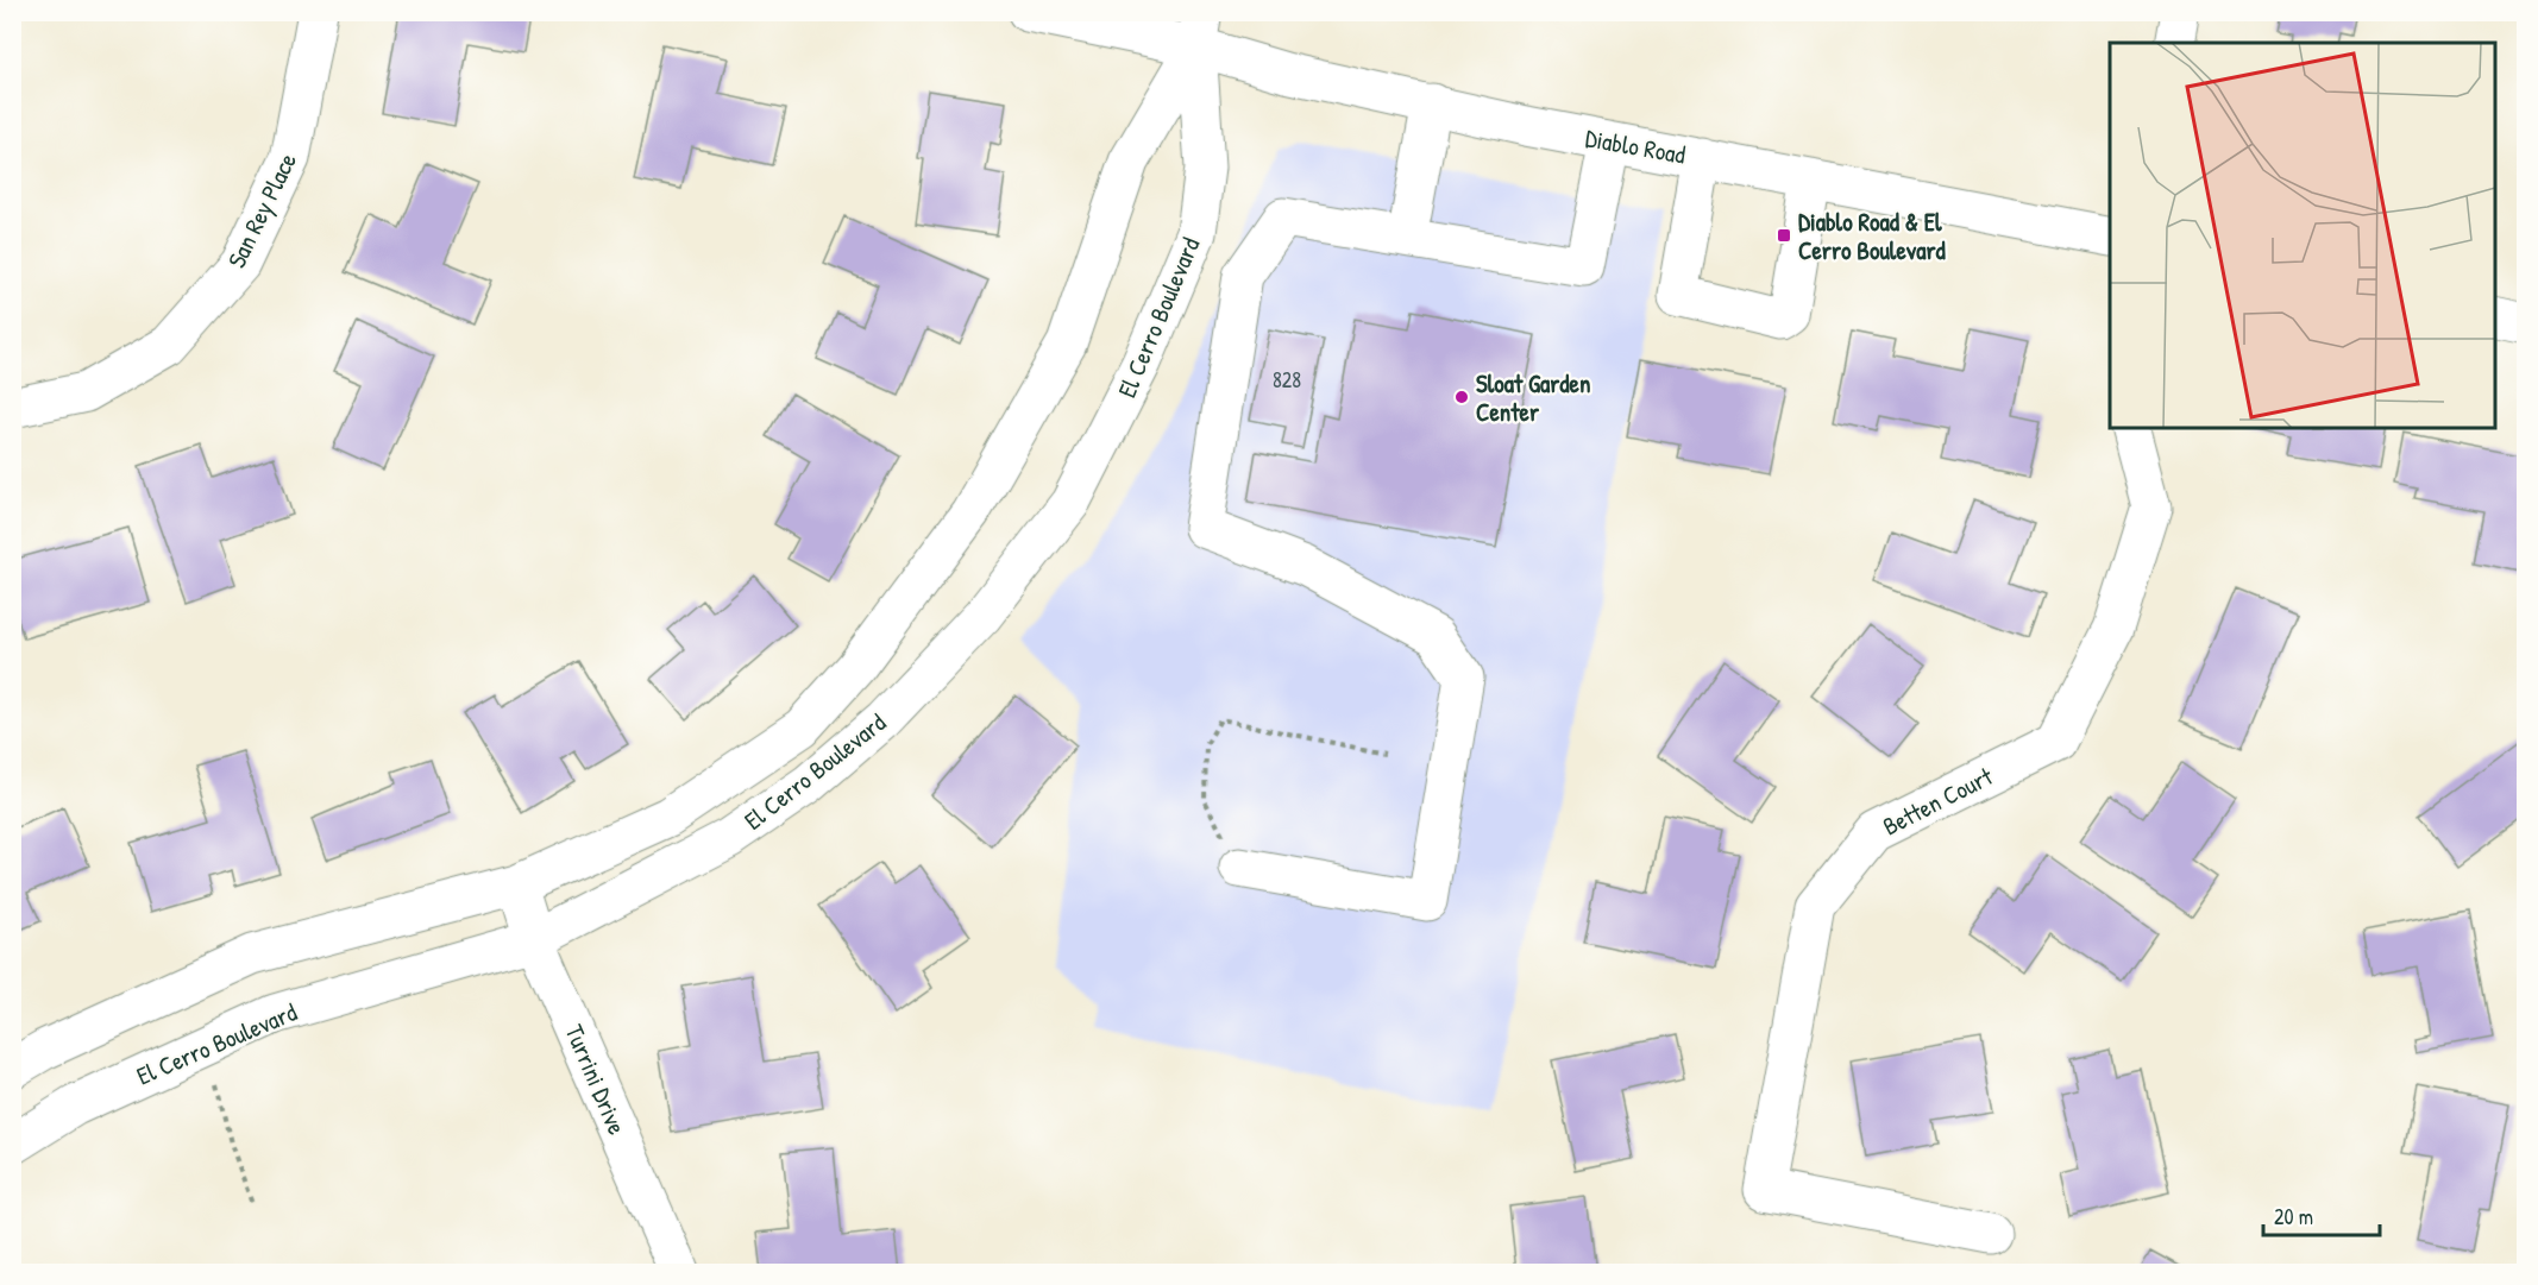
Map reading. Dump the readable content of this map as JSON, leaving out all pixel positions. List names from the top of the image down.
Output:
{
  "streets": {
    "street": [
      "Diablo Road",
      "San Rey Place",
      "El Cerro Boulevard",
      "Betten Court",
      "Turrini Drive"
    ]
  },
  "crossings": [
    ["Diablo Road", "El Cerro Boulevard"],
    ["El Cerro Boulevard", "Turrini Drive"]
  ],
  "places": {
    "transit": ["Diablo Road & El Cerro Boulevard"],
    "other": ["Sloat Garden Center"]
  },
  "house_numbers": ["828"],
  "scale_bar": "20 m"
}
